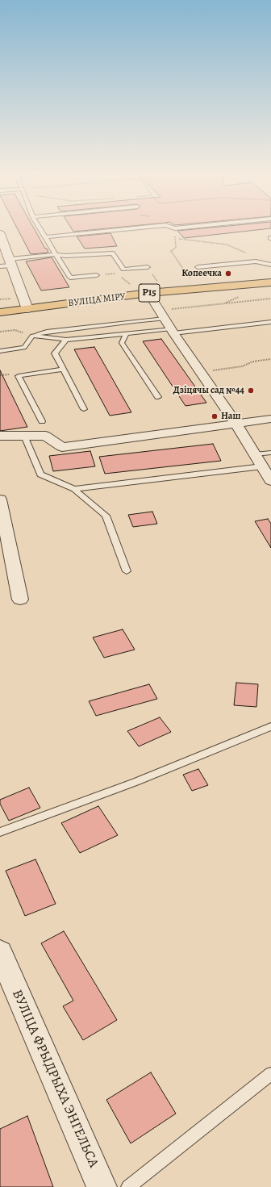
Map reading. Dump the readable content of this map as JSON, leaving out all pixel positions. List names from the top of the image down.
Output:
{
  "streets": {
    "main road": ["Р15", "ВУЛІЦА МІРУ"],
    "street": ["ВУЛІЦА ФРЫДРЫХА ЭНГЕЛЬСА"]
  },
  "places": ["Копеечка", "Дзіцячы сад №44", "Наш"]
}
